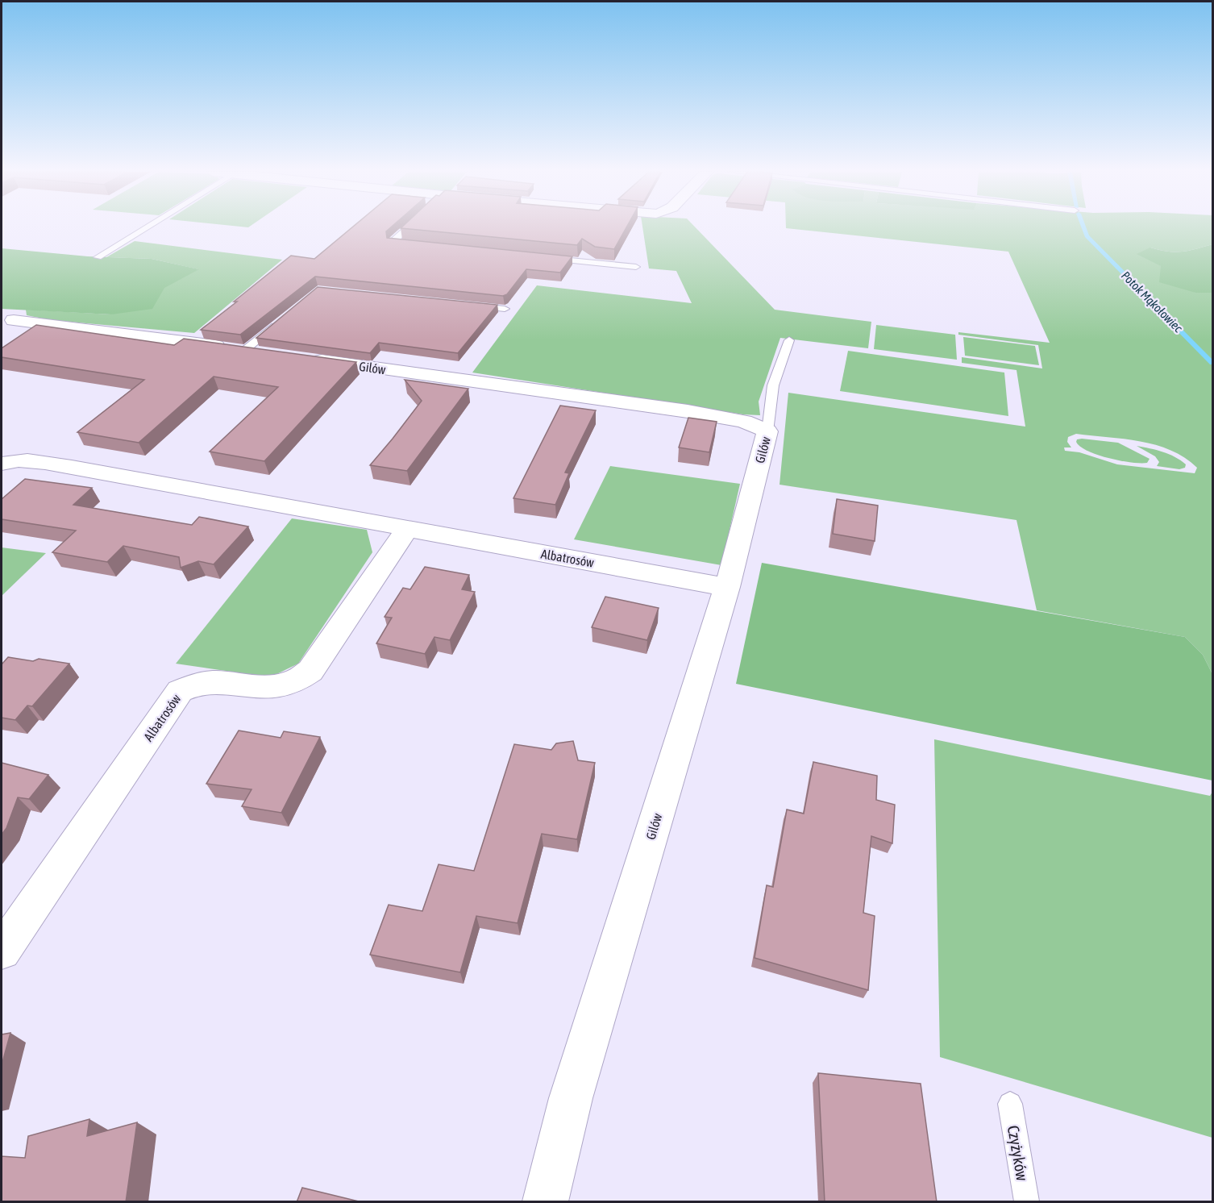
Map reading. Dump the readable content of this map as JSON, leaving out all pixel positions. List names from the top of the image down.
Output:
{
  "streets": {
    "street": ["Gilów", "Albatrosów"],
    "lane": ["Czyżyków"]
  },
  "crossings": [
    ["Gilów", "Albatrosów"]
  ],
  "water": ["Potok Mąkołowiec"]
}
